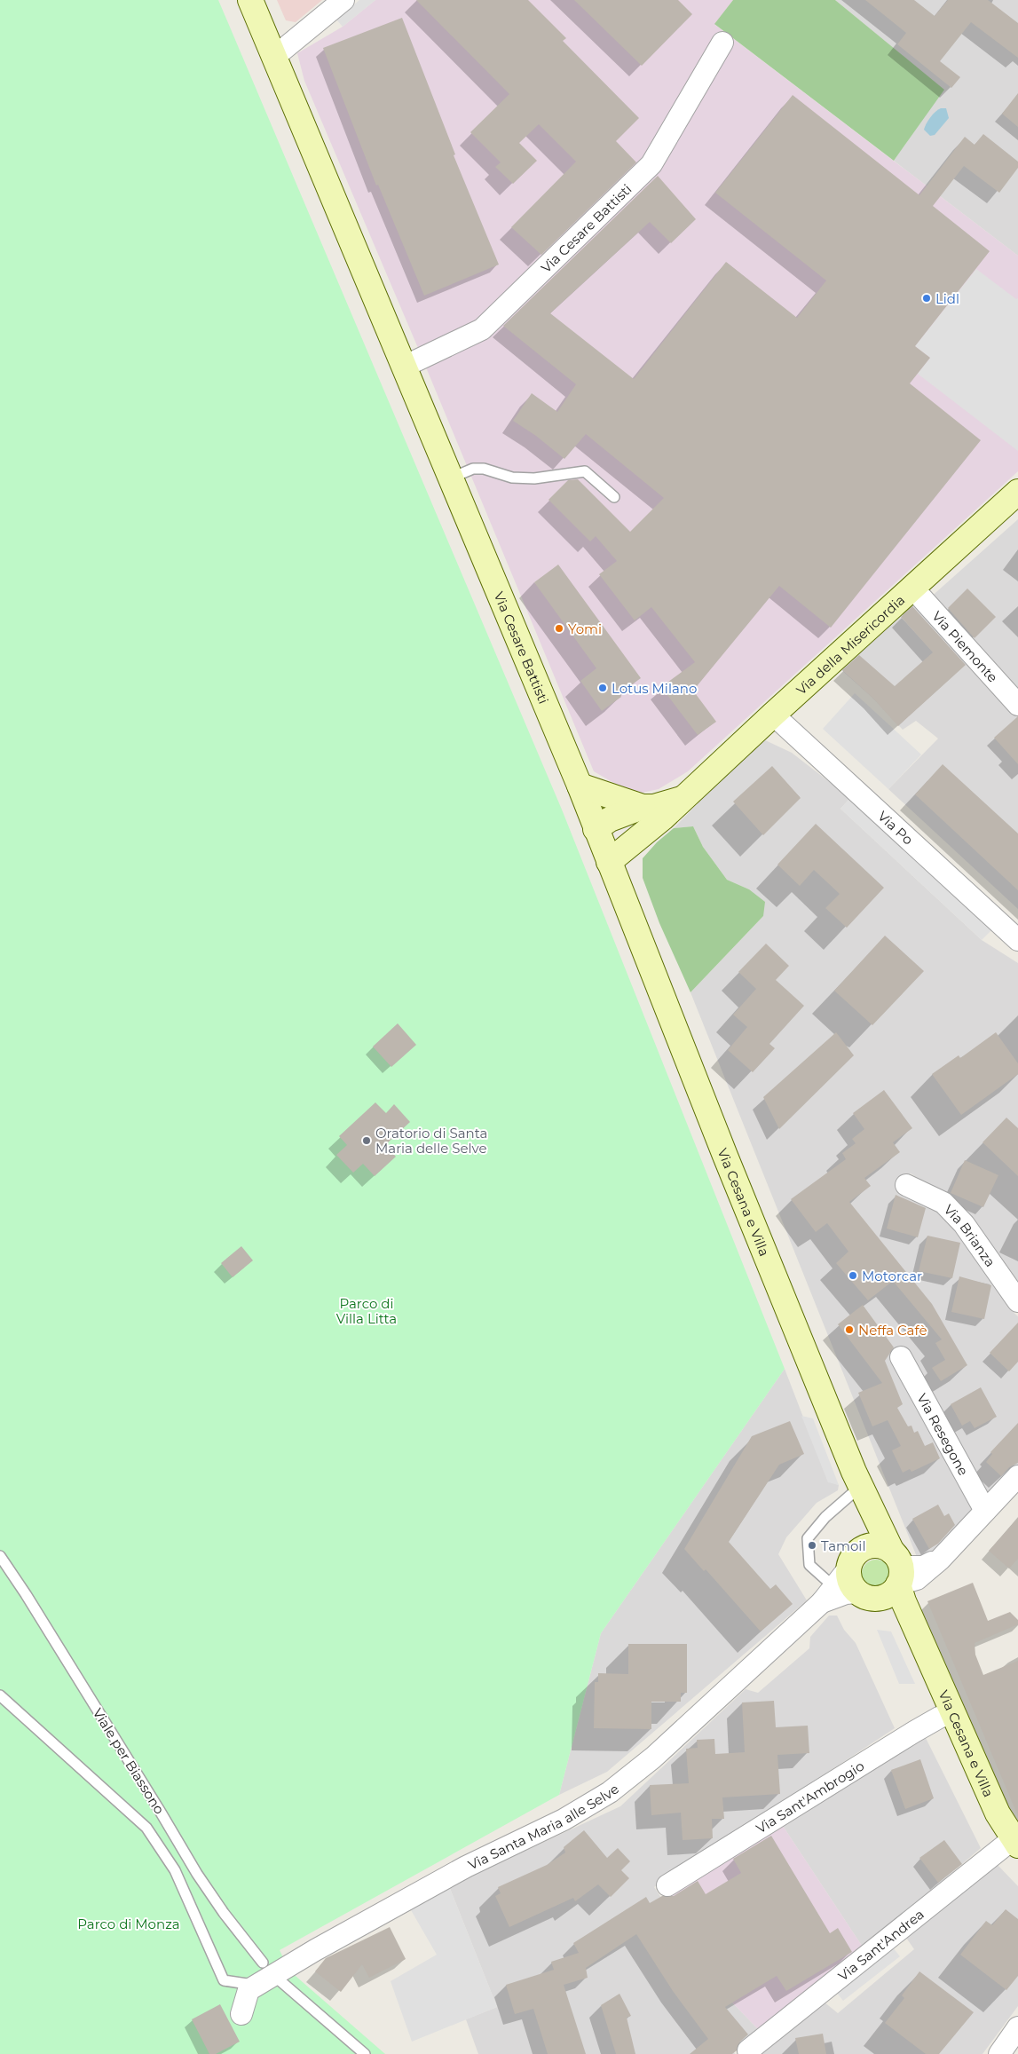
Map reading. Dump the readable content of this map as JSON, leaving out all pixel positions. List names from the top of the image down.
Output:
{
  "streets": {
    "main road": ["Via Cesare Battisti", "Via della Misericordia", "Via Cesana e Villa"],
    "street": [
      "Via Piemonte",
      "Via Po",
      "Via Brianza",
      "Via Resegone",
      "Via Sant'Ambrogio",
      "Via Santa Maria alle Selve",
      "Via Sant'Andrea"
    ],
    "lane": ["Viale per Biassono"]
  },
  "crossings": [
    ["Via Cesare Battisti", "Via della Misericordia"],
    ["Via Cesare Battisti", "Via Cesana e Villa"],
    ["Via della Misericordia", "Via Piemonte"],
    ["Via della Misericordia", "Via Po"],
    ["Via Cesana e Villa", "Via Sant'Ambrogio"],
    ["Via Cesana e Villa", "Via Santa Maria alle Selve"],
    ["Via Cesana e Villa", "Via Sant'Andrea"]
  ],
  "parks": ["Parco di Villa Litta", "Parco di Monza"],
  "places": [
    "Lidl",
    "Yomi",
    "Lotus Milano",
    "Oratorio di Santa Maria delle Selve",
    "Motorcar",
    "Neffa Cafè",
    "Tamoil"
  ]
}
